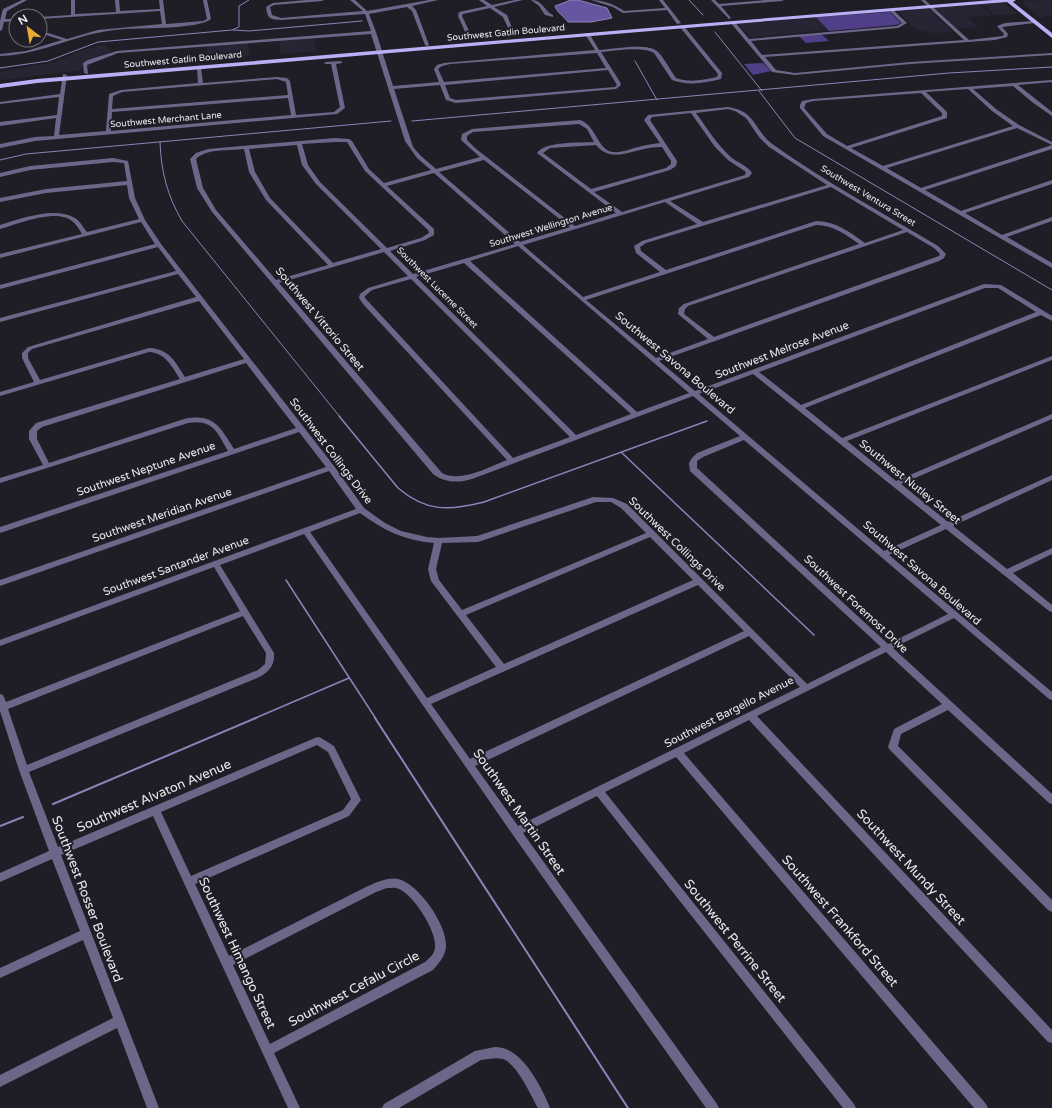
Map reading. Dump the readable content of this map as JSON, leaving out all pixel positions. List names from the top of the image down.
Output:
{
  "streets": {
    "main road": ["Southwest Gatlin Boulevard"],
    "street": [
      "Southwest Merchant Lane",
      "Southwest Ventura Street",
      "Southwest Wellington Avenue",
      "Southwest Lucerne Street",
      "Southwest Vittorio Street",
      "Southwest Melrose Avenue",
      "Southwest Savona Boulevard",
      "Southwest Collings Drive",
      "Southwest Neptune Avenue",
      "Southwest Nutley Street",
      "Southwest Meridian Avenue",
      "Southwest Santander Avenue",
      "Southwest Foremost Drive",
      "Southwest Bargello Avenue",
      "Southwest Alvaton Avenue",
      "Southwest Martin Street",
      "Southwest Mundy Street",
      "Southwest Rosser Boulevard",
      "Southwest Frankford Street",
      "Southwest Perrine Street",
      "Southwest Himango Street",
      "Southwest Cefalu Circle"
    ]
  },
  "crossings": [
    ["Southwest Gatlin Boulevard", "Southwest Savona Boulevard"],
    ["Southwest Ventura Street", "Southwest Wellington Avenue"],
    ["Southwest Wellington Avenue", "Southwest Lucerne Street"],
    ["Southwest Wellington Avenue", "Southwest Melrose Avenue"],
    ["Southwest Wellington Avenue", "Southwest Savona Boulevard"],
    ["Southwest Lucerne Street", "Southwest Melrose Avenue"],
    ["Southwest Vittorio Street", "Southwest Melrose Avenue"],
    ["Southwest Melrose Avenue", "Southwest Savona Boulevard"],
    ["Southwest Melrose Avenue", "Southwest Nutley Street"],
    ["Southwest Savona Boulevard", "Southwest Foremost Drive"],
    ["Southwest Savona Boulevard", "Southwest Bargello Avenue"],
    ["Southwest Collings Drive", "Southwest Neptune Avenue"],
    ["Southwest Collings Drive", "Southwest Meridian Avenue"],
    ["Southwest Collings Drive", "Southwest Santander Avenue"],
    ["Southwest Collings Drive", "Southwest Bargello Avenue"],
    ["Southwest Santander Avenue", "Southwest Martin Street"],
    ["Southwest Foremost Drive", "Southwest Bargello Avenue"],
    ["Southwest Bargello Avenue", "Southwest Martin Street"],
    ["Southwest Bargello Avenue", "Southwest Mundy Street"],
    ["Southwest Bargello Avenue", "Southwest Frankford Street"],
    ["Southwest Bargello Avenue", "Southwest Perrine Street"],
    ["Southwest Alvaton Avenue", "Southwest Rosser Boulevard"],
    ["Southwest Alvaton Avenue", "Southwest Himango Street"],
    ["Southwest Himango Street", "Southwest Cefalu Circle"]
  ],
  "north": "top left"
}
